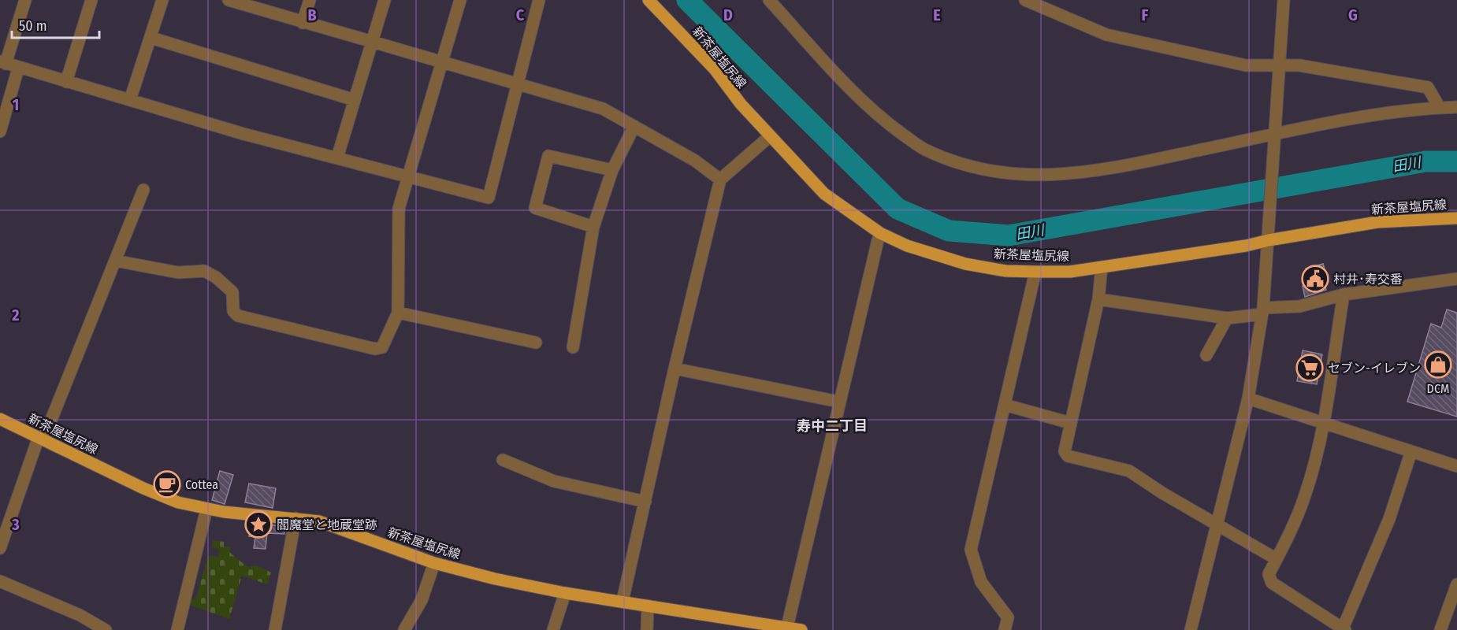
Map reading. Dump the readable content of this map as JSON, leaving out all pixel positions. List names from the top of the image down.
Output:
{
  "streets": {
    "main road": ["新茶屋塩尻線"]
  },
  "districts": ["寿中二丁目"],
  "water": ["田川"],
  "places": {
    "public building": ["村井･寿交番"],
    "shop": ["DCM"],
    "supermarket": ["セブン-イレブン"],
    "cafe": ["Cottea"],
    "place": ["閻魔堂と地蔵堂跡"]
  },
  "scale_bar": "50 m",
  "grid": {
    "columns": [
      "B",
      "C",
      "D",
      "E",
      "F",
      "G"
    ],
    "rows": ["1", "2", "3"]
  }
}
